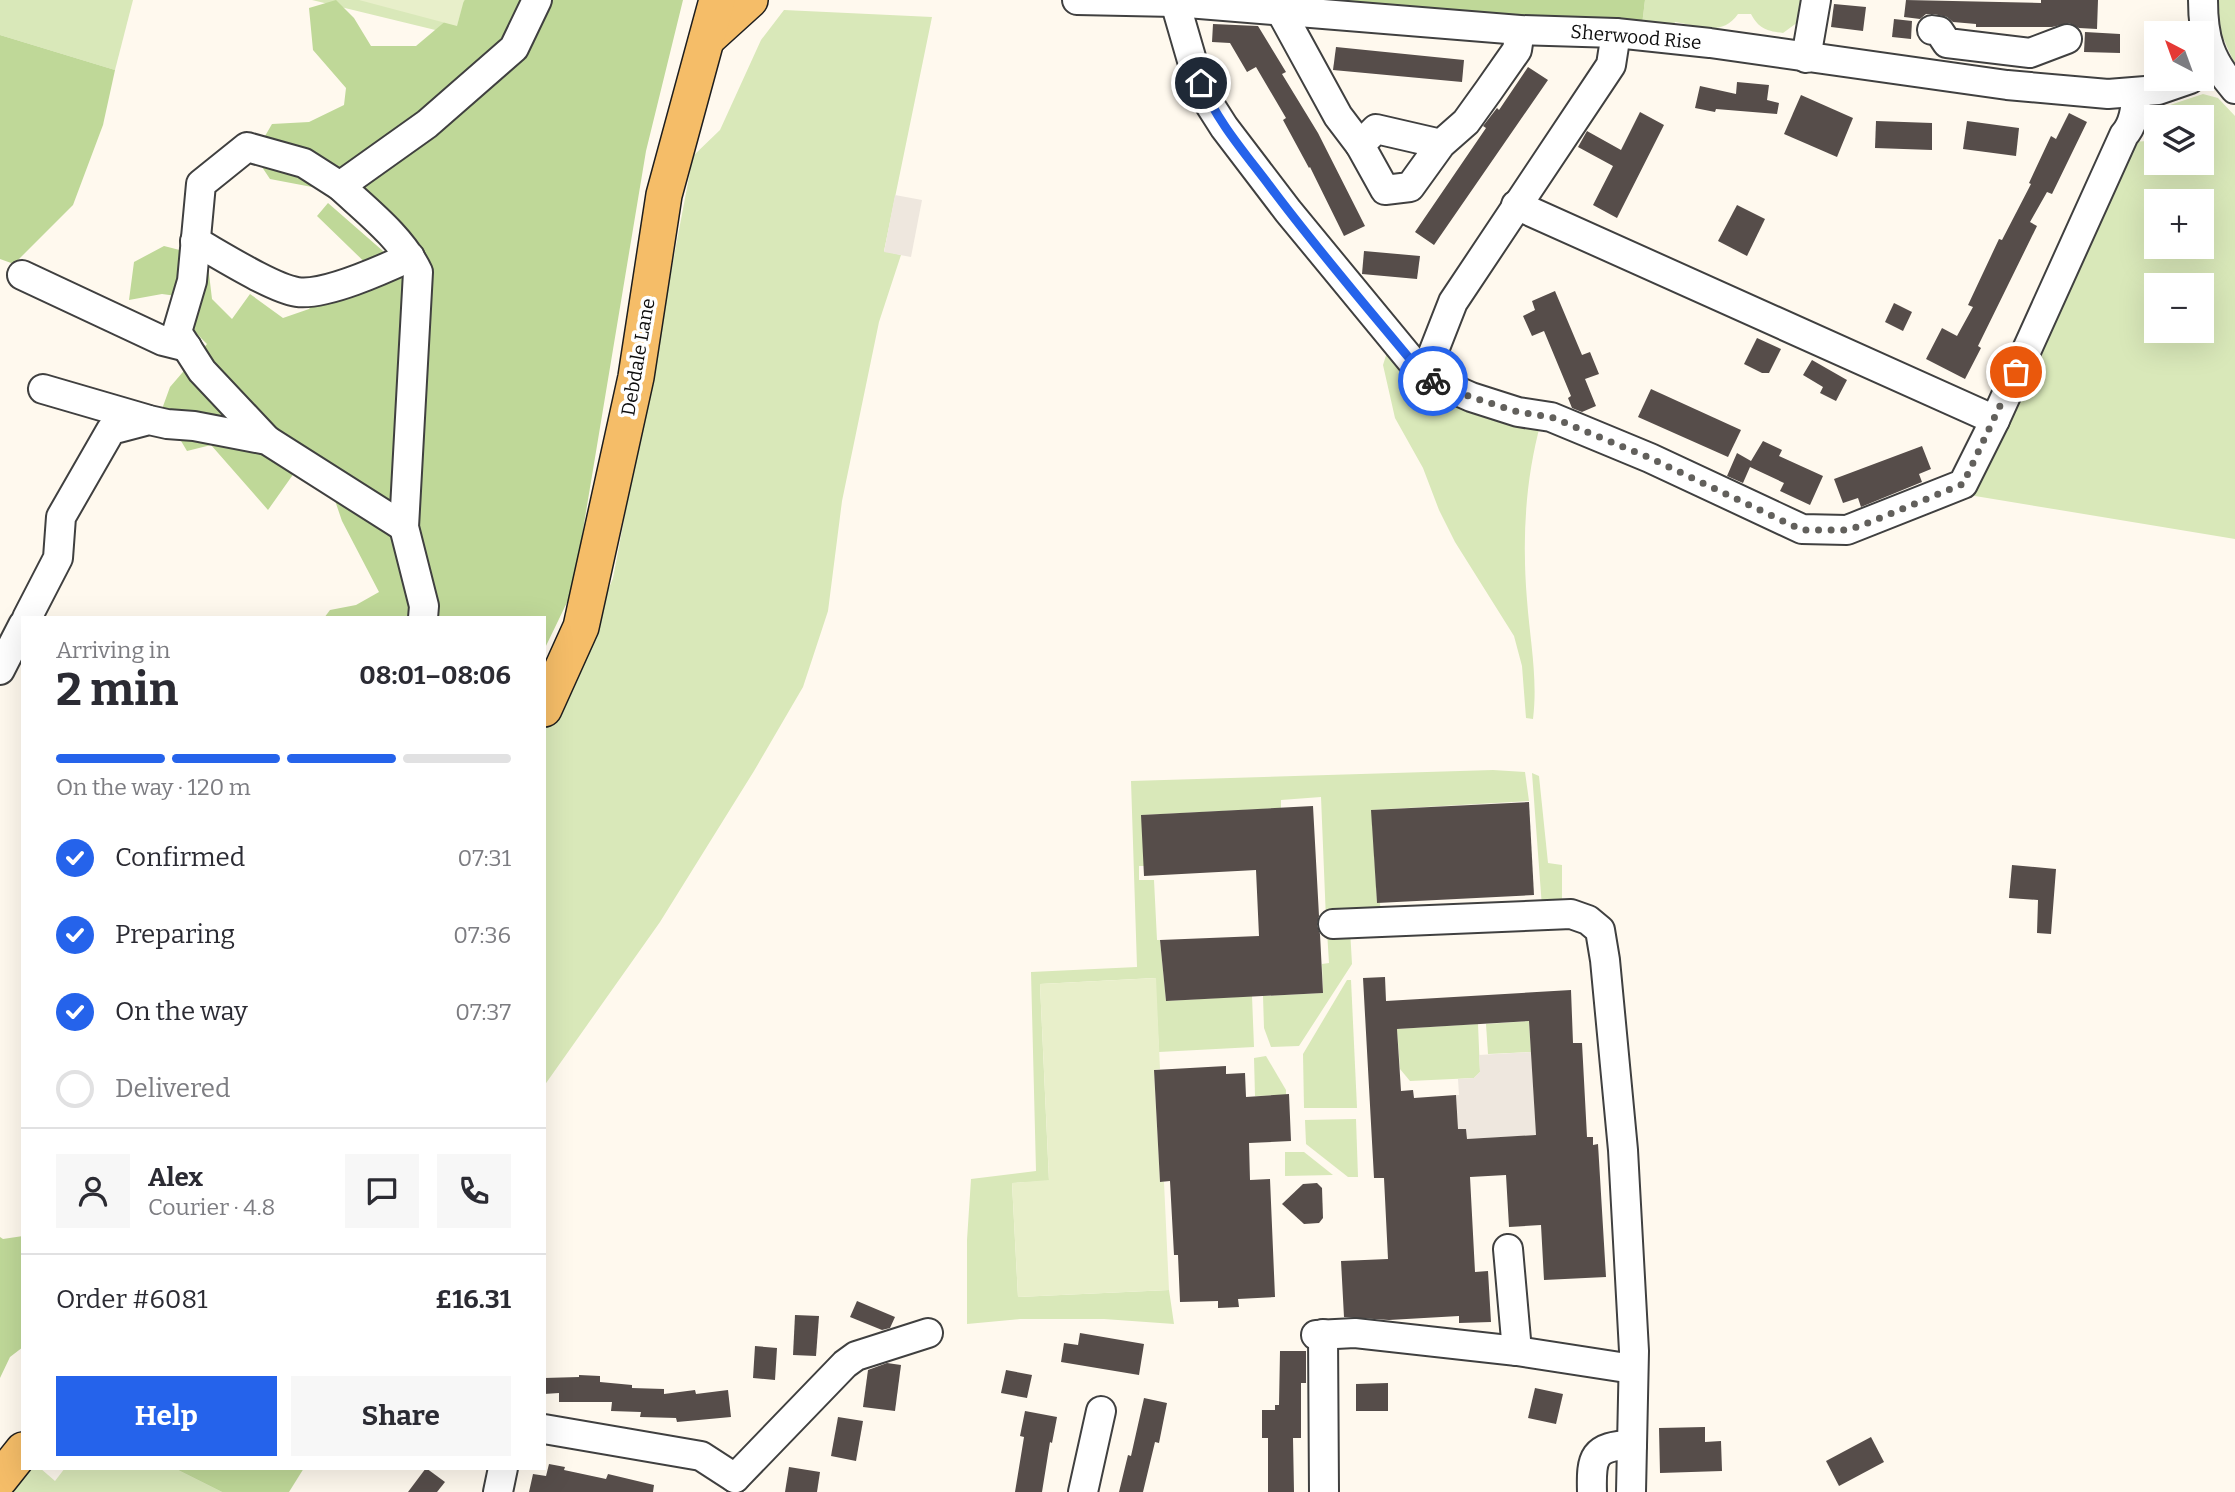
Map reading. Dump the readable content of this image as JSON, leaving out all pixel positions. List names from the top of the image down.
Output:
{
  "streets": {
    "main road": ["Debdale Lane"],
    "street": ["Sherwood Rise"]
  },
  "north": "top left",
  "page": {
    "map_buttons": ["+", "−"],
    "heading": ["2 min", "Arriving in", "08:01–08:06"],
    "panel": [
      "Alex",
      "Courier · 4.8",
      "Order #6081",
      "£16.31"
    ],
    "bar": "On the way · 120 m",
    "list": [
      ["Confirmed", "07:31"],
      ["Preparing", "07:36"],
      ["On the way", "07:37"],
      "Delivered"
    ],
    "buttons": ["Help", "Share"]
  }
}
